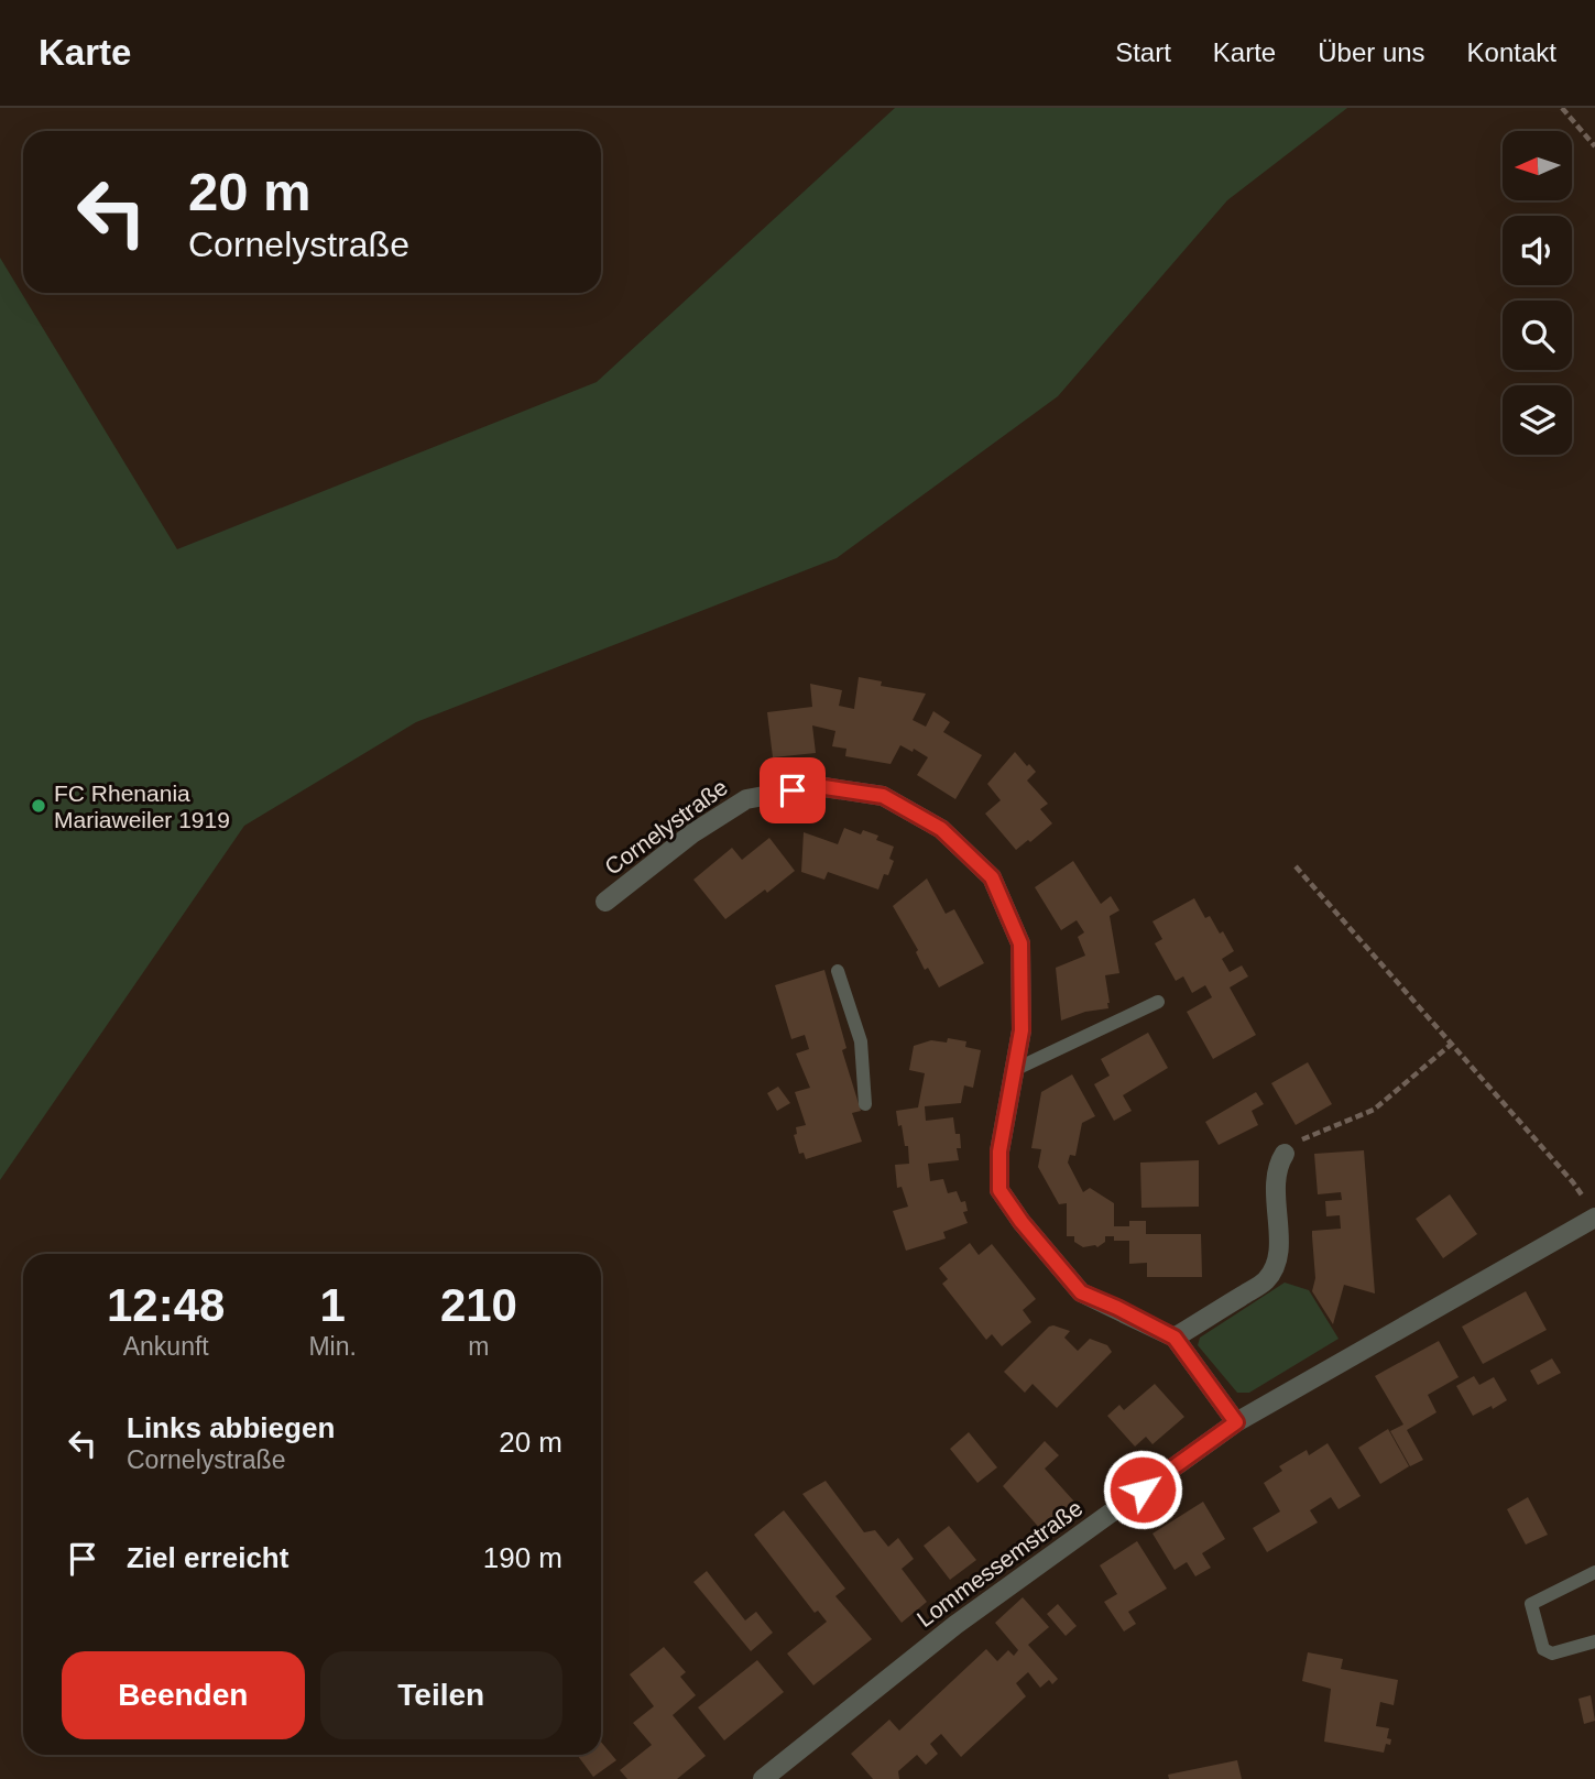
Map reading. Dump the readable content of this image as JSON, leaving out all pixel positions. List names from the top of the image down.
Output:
{
  "streets": {
    "street": ["Cornelystraße", "Lommessemstraße"]
  },
  "crossings": [
    ["Cornelystraße", "Lommessemstraße"]
  ],
  "places": ["FC Rhenania Mariaweiler 1919"],
  "north": "left",
  "page": {
    "header": "Karte",
    "nav": [
      "Start",
      "Karte",
      "Über uns",
      "Kontakt"
    ],
    "turn": ["20 m", "Cornelystraße"],
    "eta": [
      "12:48",
      "Ankunft",
      "1",
      "Min.",
      "210",
      "m"
    ],
    "list": [
      {
        "name": "Links abbiegen",
        "note": "Cornelystraße",
        "value": "20 m"
      },
      {
        "name": "Ziel erreicht",
        "value": "190 m"
      }
    ],
    "buttons": ["Beenden", "Teilen"]
  }
}
